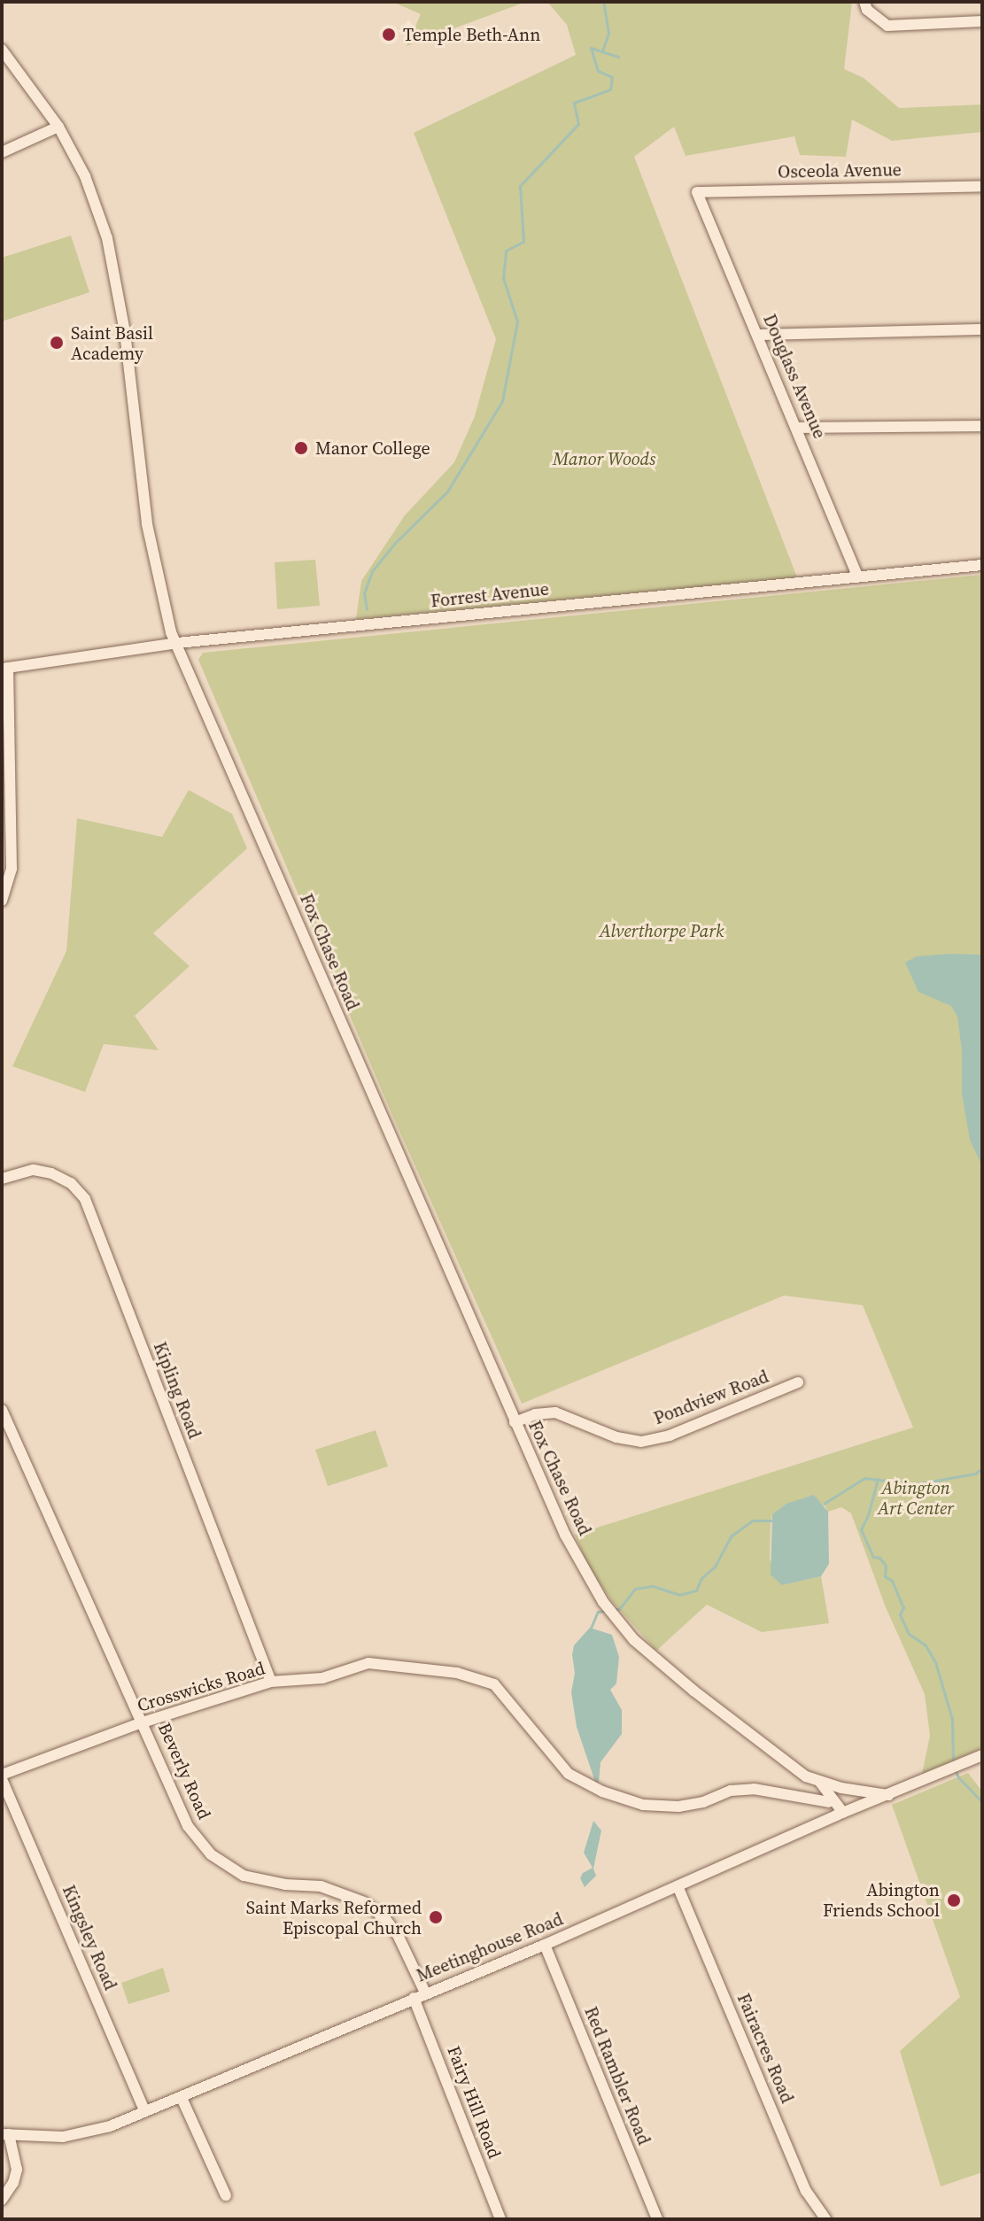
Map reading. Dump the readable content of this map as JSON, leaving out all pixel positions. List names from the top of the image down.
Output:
{
  "streets": {
    "street": [
      "Osceola Avenue",
      "Douglass Avenue",
      "Forrest Avenue",
      "Fox Chase Road",
      "Kipling Road",
      "Pondview Road",
      "Crosswicks Road",
      "Beverly Road",
      "Kingsley Road",
      "Meetinghouse Road",
      "Fairacres Road",
      "Red Rambler Road",
      "Fairy Hill Road"
    ]
  },
  "crossings": [
    ["Osceola Avenue", "Douglass Avenue"],
    ["Douglass Avenue", "Forrest Avenue"],
    ["Forrest Avenue", "Fox Chase Road"],
    ["Fox Chase Road", "Pondview Road"],
    ["Fox Chase Road", "Crosswicks Road"],
    ["Fox Chase Road", "Meetinghouse Road"],
    ["Kipling Road", "Crosswicks Road"],
    ["Crosswicks Road", "Beverly Road"],
    ["Crosswicks Road", "Kingsley Road"],
    ["Beverly Road", "Meetinghouse Road"],
    ["Kingsley Road", "Meetinghouse Road"],
    ["Meetinghouse Road", "Fairacres Road"],
    ["Meetinghouse Road", "Red Rambler Road"],
    ["Meetinghouse Road", "Fairy Hill Road"]
  ],
  "parks": ["Manor Woods", "Alverthorpe Park", "Abington Art Center"],
  "places": [
    "Temple Beth-Ann",
    "Saint Basil Academy",
    "Manor College",
    "Abington Friends School",
    "Saint Marks Reformed Episcopal Church"
  ]
}
